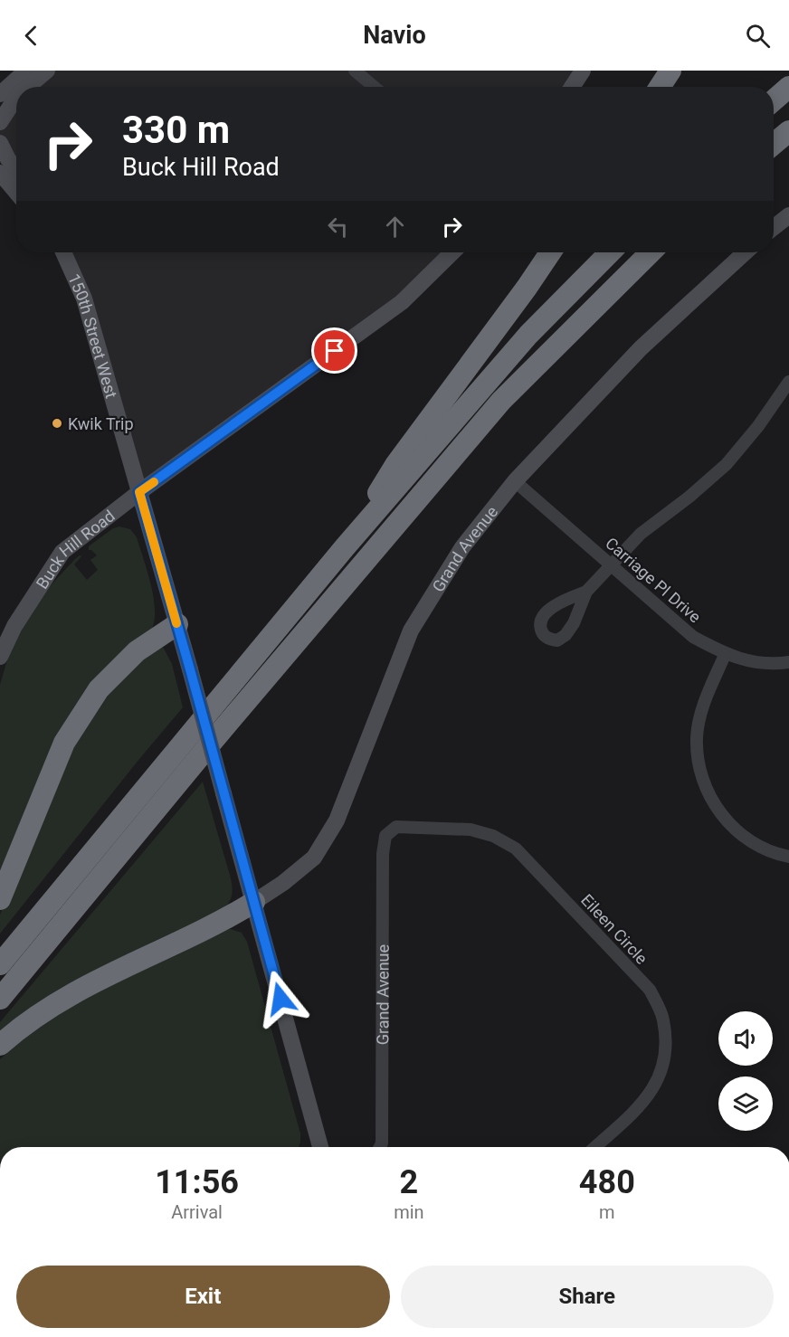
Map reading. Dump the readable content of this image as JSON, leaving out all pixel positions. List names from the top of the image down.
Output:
{
  "streets": {
    "street": [
      "150th Street West",
      "Grand Avenue",
      "Buck Hill Road",
      "Carriage Pl Drive",
      "Eileen Circle"
    ]
  },
  "crossings": [
    ["150th Street West", "Grand Avenue"],
    ["150th Street West", "Buck Hill Road"],
    ["Grand Avenue", "Carriage Pl Drive"],
    ["Grand Avenue", "Eileen Circle"]
  ],
  "places": ["Kwik Trip"],
  "page": {
    "header": "Navio",
    "turn": ["330 m", "Buck Hill Road"],
    "eta": [
      "11:56",
      "Arrival",
      "2",
      "min",
      "480",
      "m"
    ],
    "buttons": ["Exit", "Share"]
  }
}
